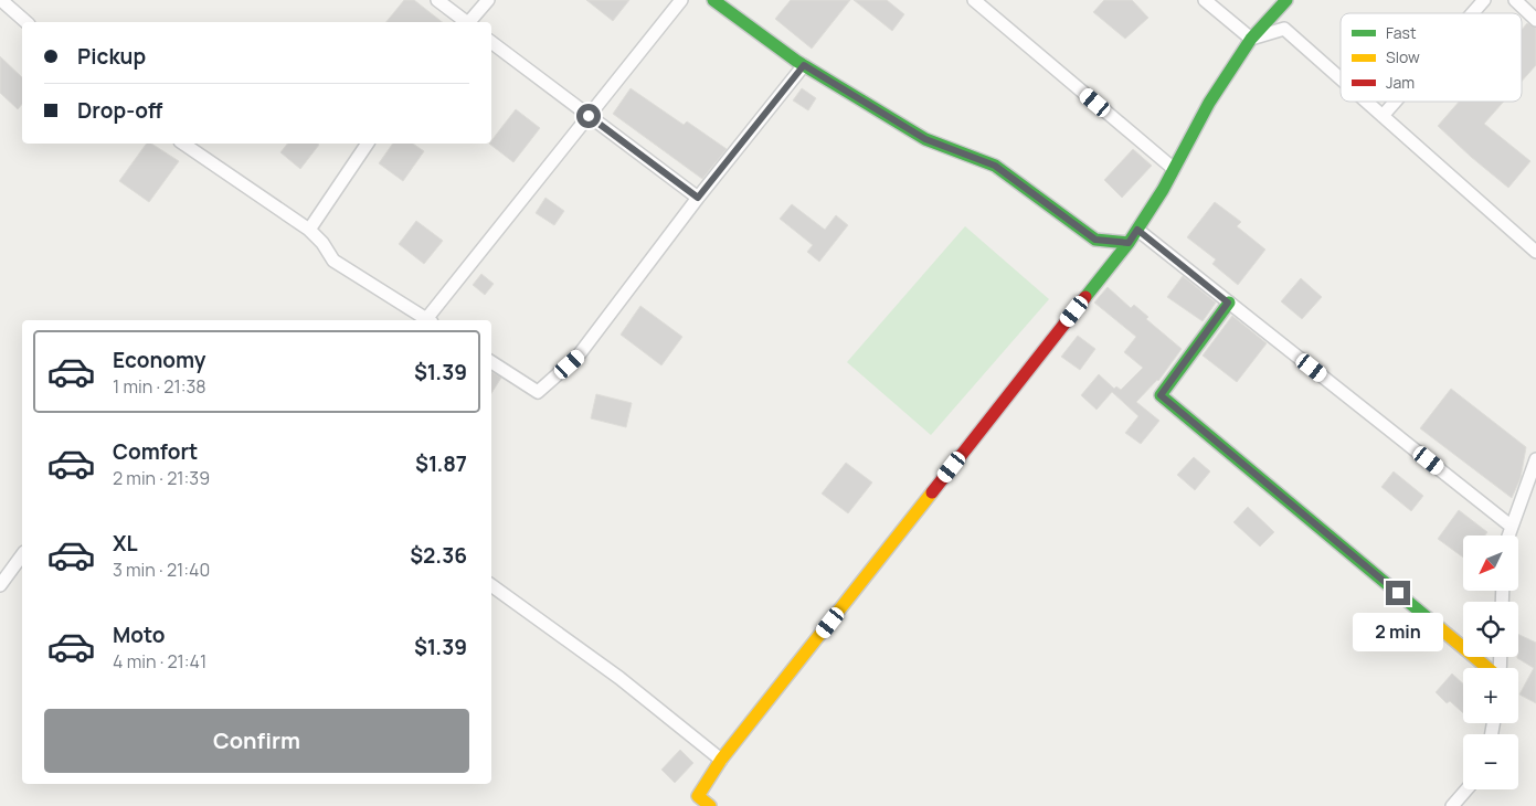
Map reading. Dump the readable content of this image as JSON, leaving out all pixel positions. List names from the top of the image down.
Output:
{
  "legend": ["Fast", "Slow", "Jam"],
  "north": "bottom left",
  "page": {
    "banner": ["Pickup", "Drop-off"],
    "list": [
      {
        "name": "Economy",
        "note": "1 min · 21:38",
        "value": "$1.39"
      },
      {
        "name": "Comfort",
        "note": "2 min · 21:39",
        "value": "$1.87"
      },
      {
        "name": "XL",
        "note": "3 min · 21:40",
        "value": "$2.36"
      },
      {
        "name": "Moto",
        "note": "4 min · 21:41",
        "value": "$1.39"
      }
    ],
    "map_buttons": ["+", "−"],
    "bubble": "2 min",
    "buttons": "Confirm"
  }
}
